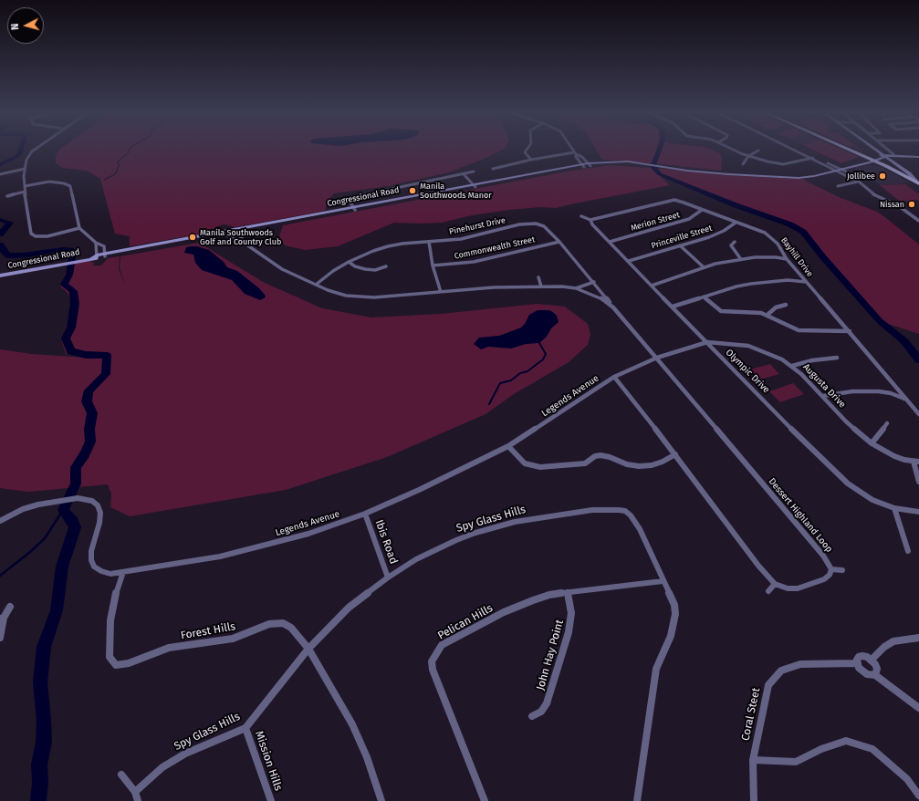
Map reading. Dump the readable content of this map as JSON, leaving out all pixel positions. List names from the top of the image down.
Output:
{
  "streets": {
    "main road": ["Congressional Road"],
    "street": [
      "Merion Street",
      "Pinehurst Drive",
      "Princeville Street",
      "Commonwealth Street",
      "Bayhill Drive",
      "Olympic Drive",
      "Augusta Drive",
      "Legends Avenue",
      "Dessert Highland Loop",
      "Spy Glass Hills",
      "Ibis Road",
      "Pelican Hills",
      "Forest Hills",
      "John Hay Point",
      "Coral Steet",
      "Mission Hills"
    ]
  },
  "crossings": [
    ["Merion Street", "Bayhill Drive"],
    ["Merion Street", "Olympic Drive"],
    ["Pinehurst Drive", "Commonwealth Street"],
    ["Princeville Street", "Bayhill Drive"],
    ["Princeville Street", "Olympic Drive"],
    ["Bayhill Drive", "Olympic Drive"],
    ["Olympic Drive", "Augusta Drive"],
    ["Olympic Drive", "Legends Avenue"],
    ["Augusta Drive", "Legends Avenue"],
    ["Legends Avenue", "Dessert Highland Loop"],
    ["Legends Avenue", "Ibis Road"],
    ["Legends Avenue", "Forest Hills"],
    ["Spy Glass Hills", "Ibis Road"],
    ["Spy Glass Hills", "Pelican Hills"],
    ["Spy Glass Hills", "Forest Hills"],
    ["Spy Glass Hills", "Mission Hills"],
    ["Pelican Hills", "John Hay Point"]
  ],
  "places": [
    "Jollibee",
    "Manila Southwoods Manor",
    "Nissan",
    "Manila Southwoods Golf and Country Club"
  ],
  "north": "left"
}
